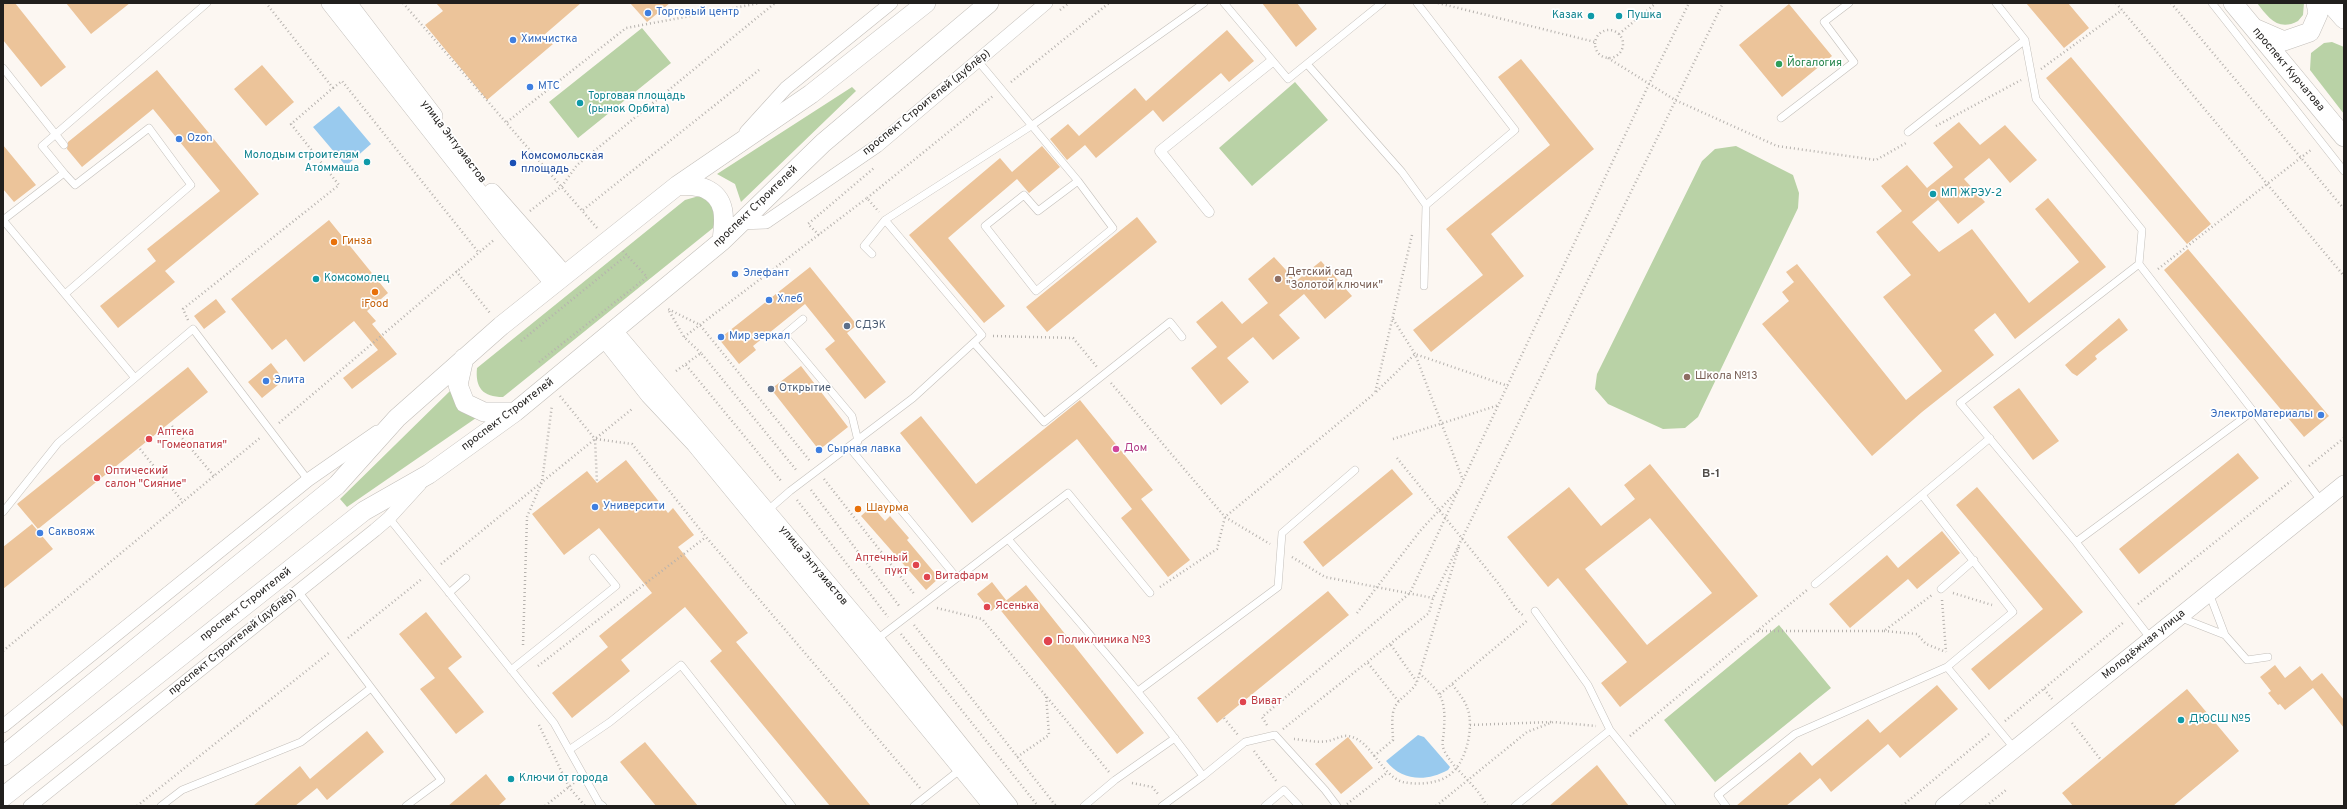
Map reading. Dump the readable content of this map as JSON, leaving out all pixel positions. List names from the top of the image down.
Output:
{
  "streets": {
    "main road": ["проспект Курчатова", "проспект Строителей"],
    "street": ["проспект Строителей (дублёр)", "улица Энтузиастов", "Молодёжная улица"]
  },
  "crossings": [
    ["проспект Строителей (дублёр)", "проспект Строителей"],
    ["улица Энтузиастов", "проспект Строителей"]
  ],
  "districts": ["В-1"],
  "places": [
    "Торговый центр",
    "Казак",
    "Пушка",
    "Химчистка",
    "Йогалогия",
    "МТС",
    "Торговая площадь (рынок Орбита)",
    "Ozon",
    "Молодым строителям Атоммаша",
    "Комсомольская площадь",
    "МП ЖРЭУ-2",
    "Гинза",
    "Элефант",
    "Комсомолец",
    "Детский сад \"Золотой ключик\"",
    "iFood",
    "Хлеб",
    "СДЭК",
    "Мир зеркал",
    "Школа №13",
    "Элита",
    "Открытие",
    "ЭлектроМатериалы",
    "Аптека \"Гомеопатия\"",
    "Дом",
    "Сырная лавка",
    "Оптический салон \"Сияние\"",
    "Университи",
    "Шаурма",
    "Саквояж",
    "Аптечный пукт",
    "Витафарм",
    "Ясенька",
    "Поликлиника №3",
    "Виват",
    "ДЮСШ №5",
    "Ключи от города"
  ]
}
